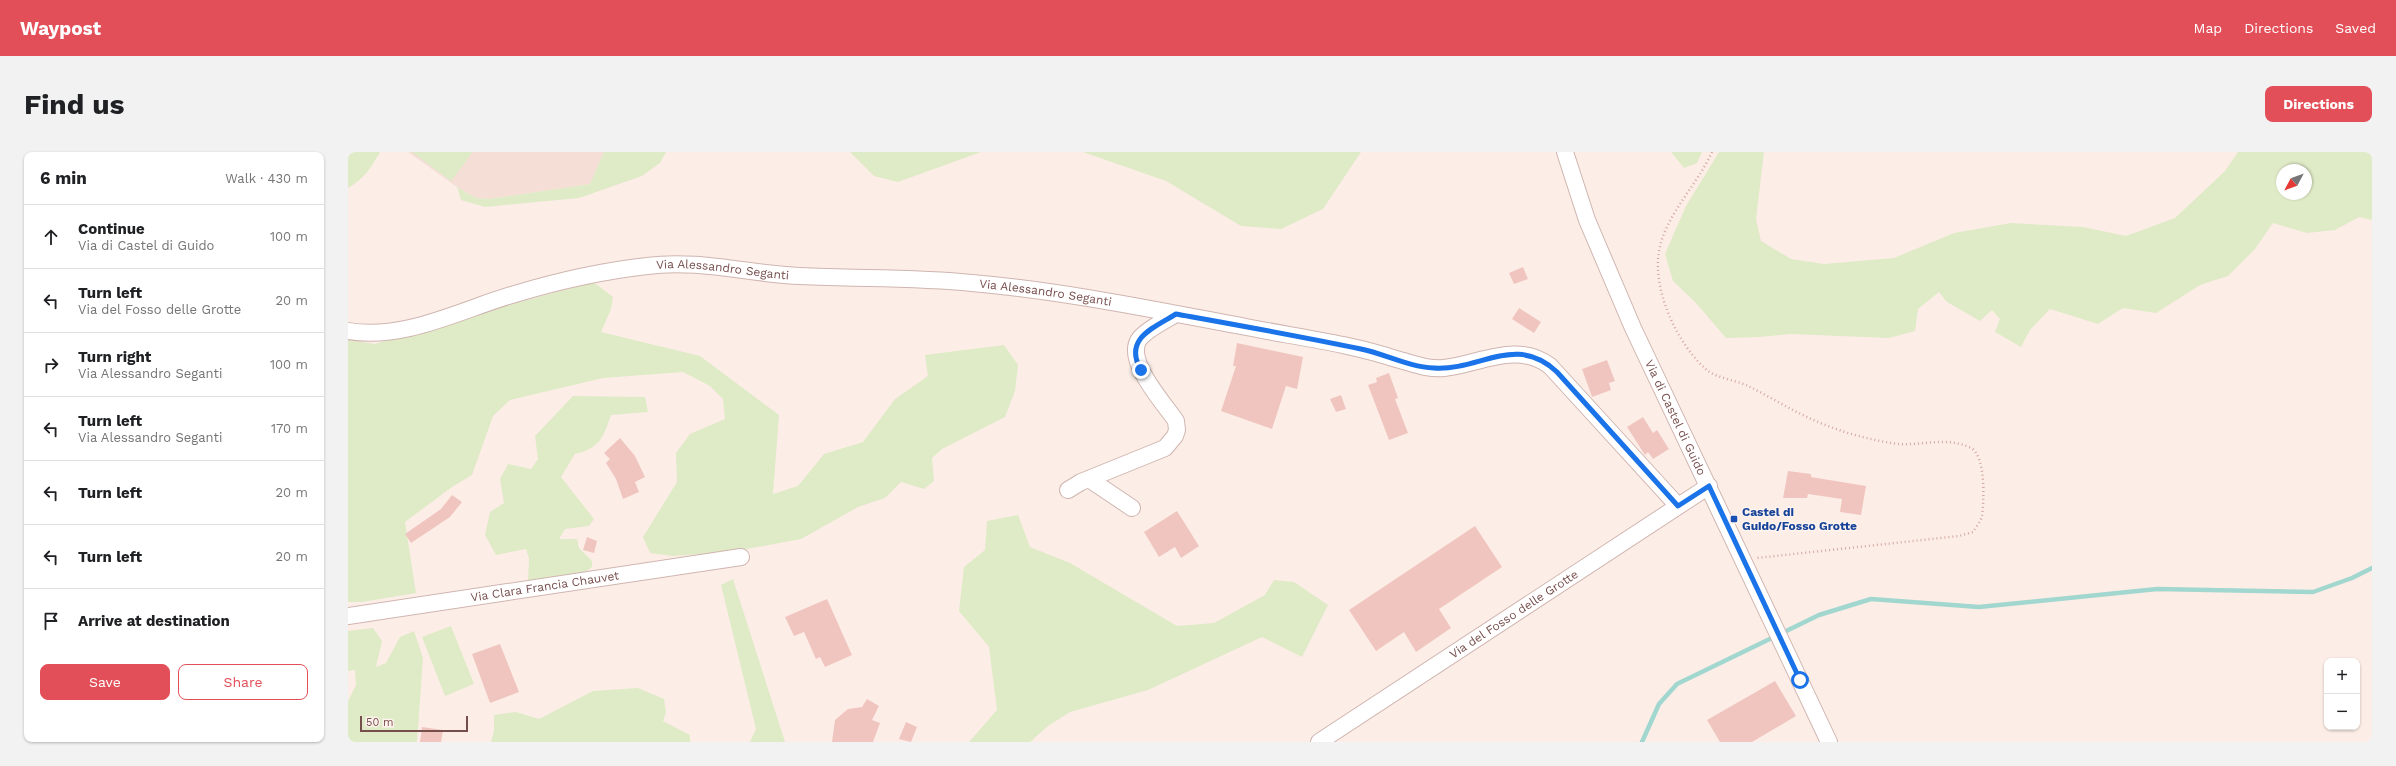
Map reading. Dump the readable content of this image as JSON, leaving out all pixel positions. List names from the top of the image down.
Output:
{
  "streets": {
    "street": [
      "Via Alessandro Seganti",
      "Via di Castel di Guido",
      "Via Clara Francia Chauvet",
      "Via del Fosso delle Grotte"
    ]
  },
  "crossings": [
    ["Via Alessandro Seganti", "Via del Fosso delle Grotte"],
    ["Via di Castel di Guido", "Via del Fosso delle Grotte"]
  ],
  "places": {
    "transit": ["Castel di Guido/Fosso Grotte"]
  },
  "scale_bar": "50 m",
  "north": "bottom left",
  "page": {
    "header": "Waypost",
    "nav": ["Map", "Directions", "Saved"],
    "buttons": [
      "Directions",
      ["Save", "Share"]
    ],
    "title": "Find us",
    "heading": ["6 min", "Walk · 430 m"],
    "list": [
      ["Continue", "Via di Castel di Guido", "100 m"],
      ["Turn left", "Via del Fosso delle Grotte", "20 m"],
      ["Turn right", "Via Alessandro Seganti", "100 m"],
      ["Turn left", "Via Alessandro Seganti", "170 m"],
      ["Turn left", "20 m"],
      ["Turn left", "20 m"],
      "Arrive at destination"
    ],
    "map_buttons": ["+", "−"],
    "scale": "50 m"
  }
}
